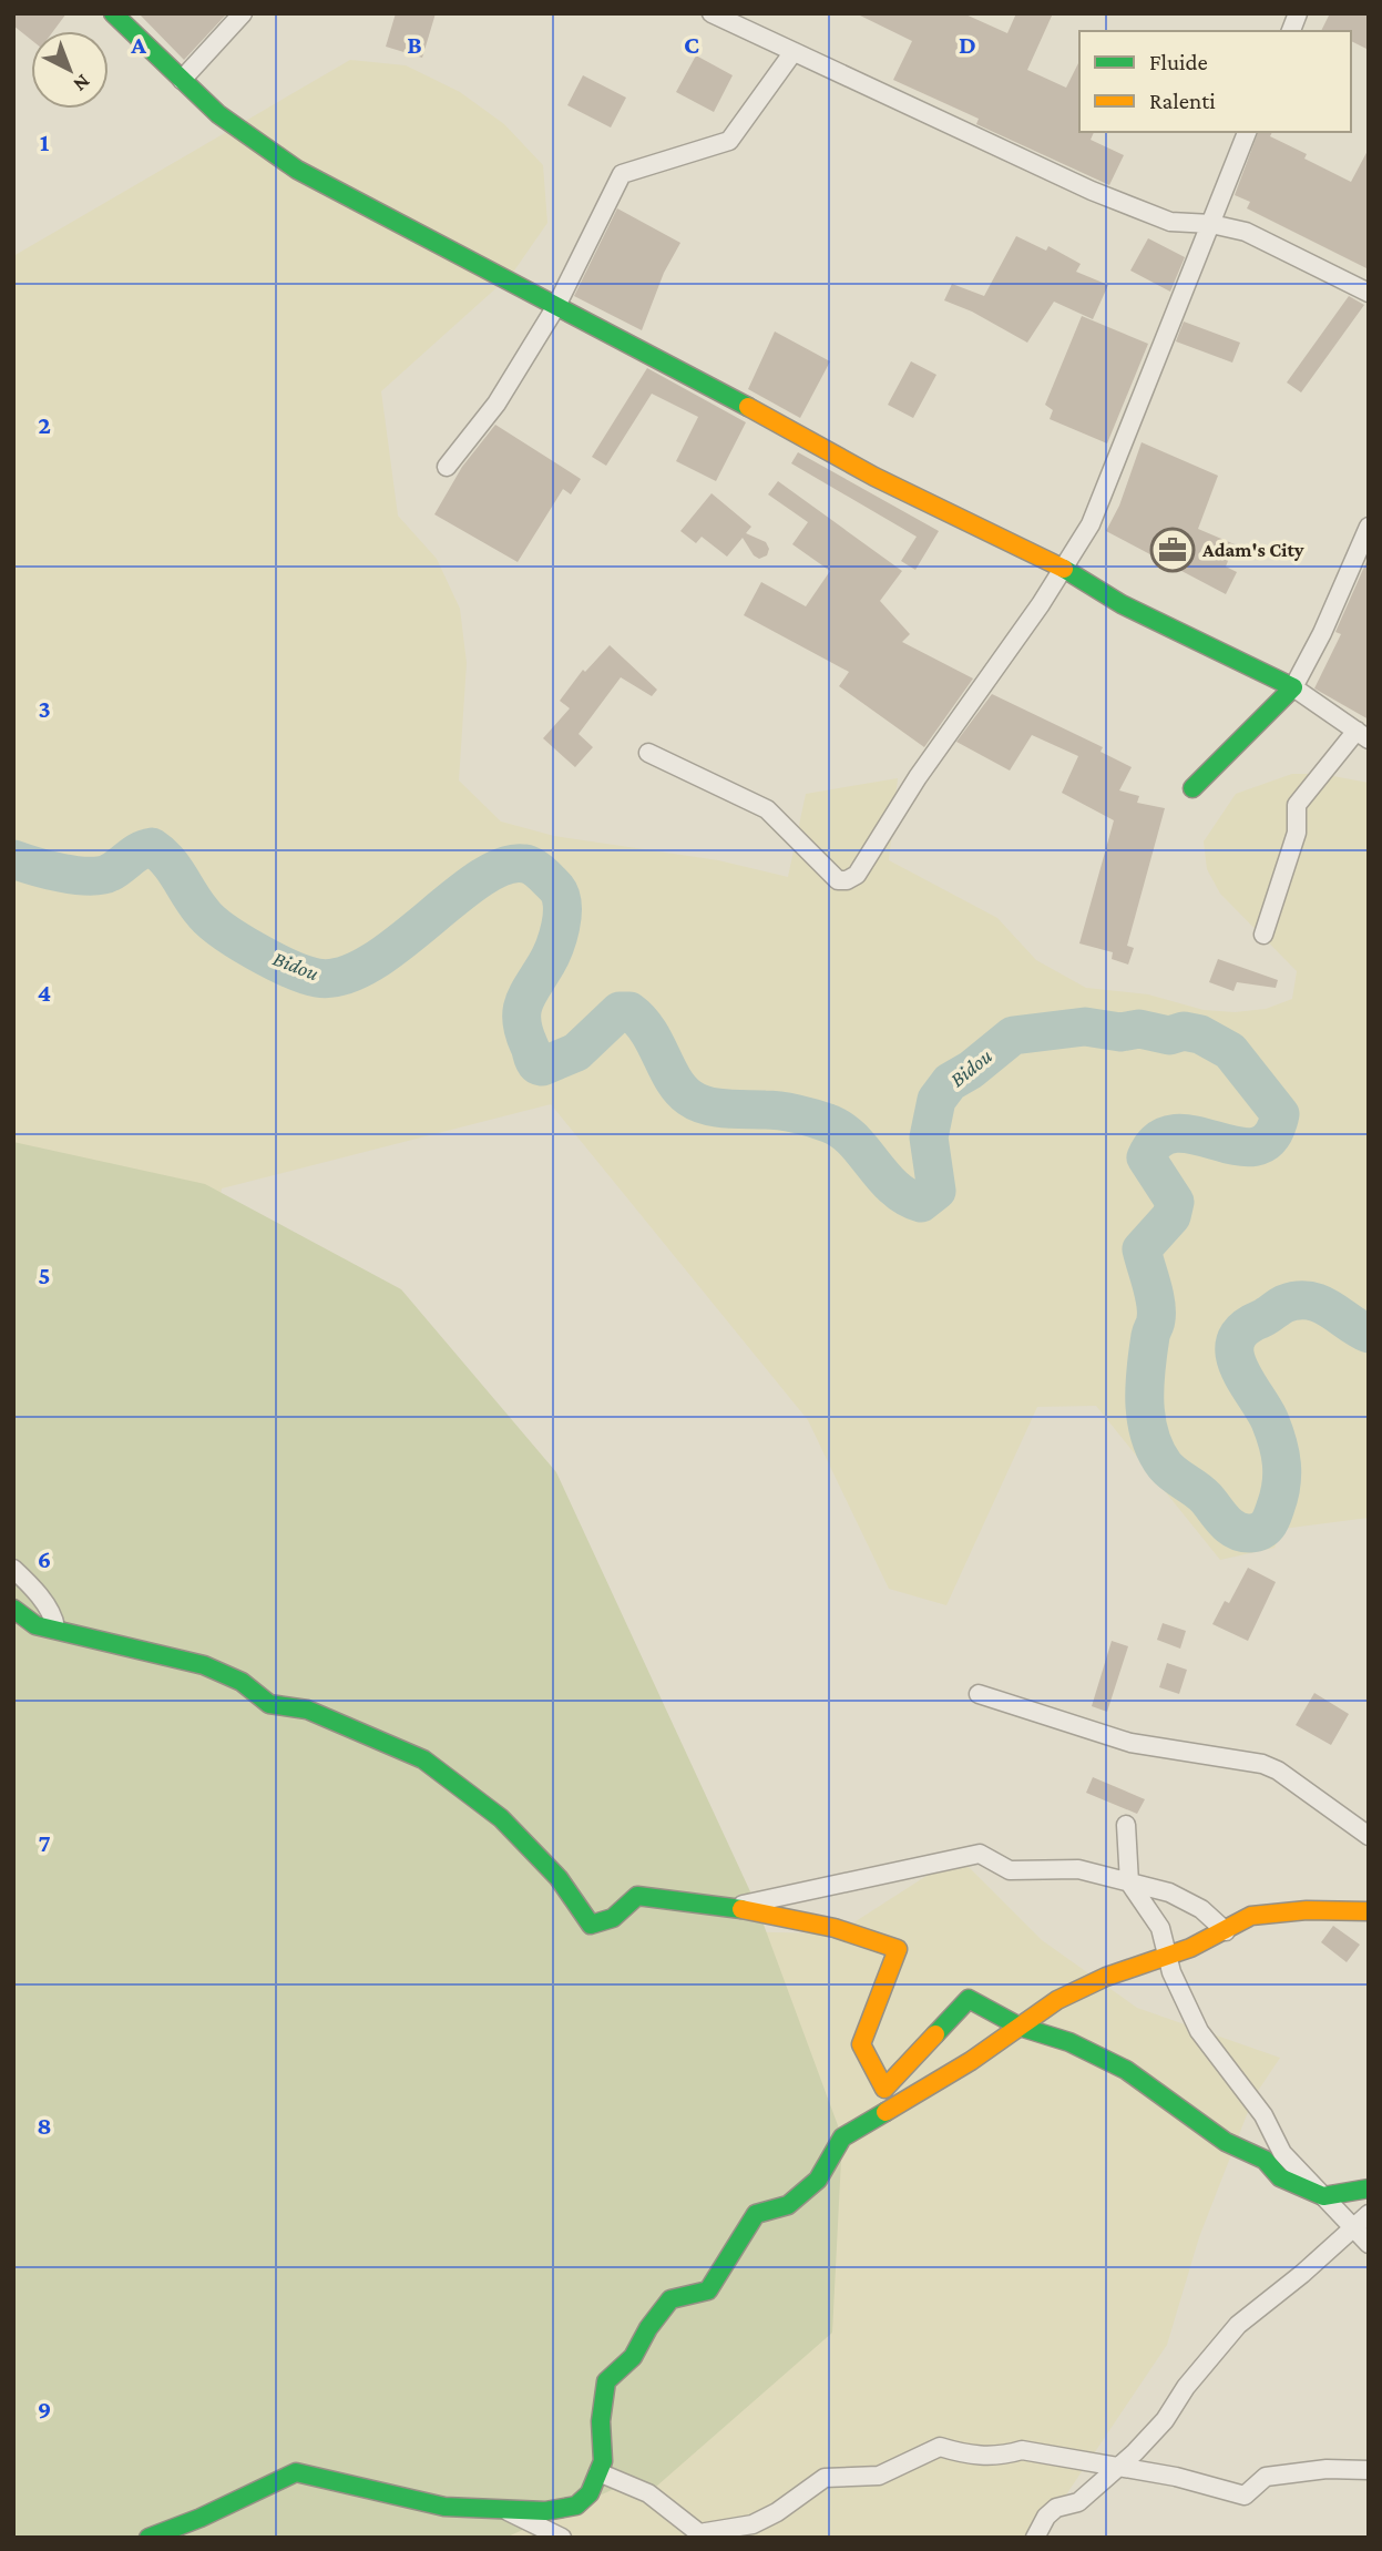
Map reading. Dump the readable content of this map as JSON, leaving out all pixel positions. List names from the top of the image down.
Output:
{
  "water": ["Bidou"],
  "places": {
    "office": ["Adam's City"]
  },
  "legend": ["Fluide", "Ralenti"],
  "north": "bottom right",
  "grid": {
    "columns": [
      "A",
      "B",
      "C",
      "D"
    ],
    "rows": [
      "1",
      "2",
      "3",
      "4",
      "5",
      "6",
      "7",
      "8",
      "9"
    ]
  }
}
